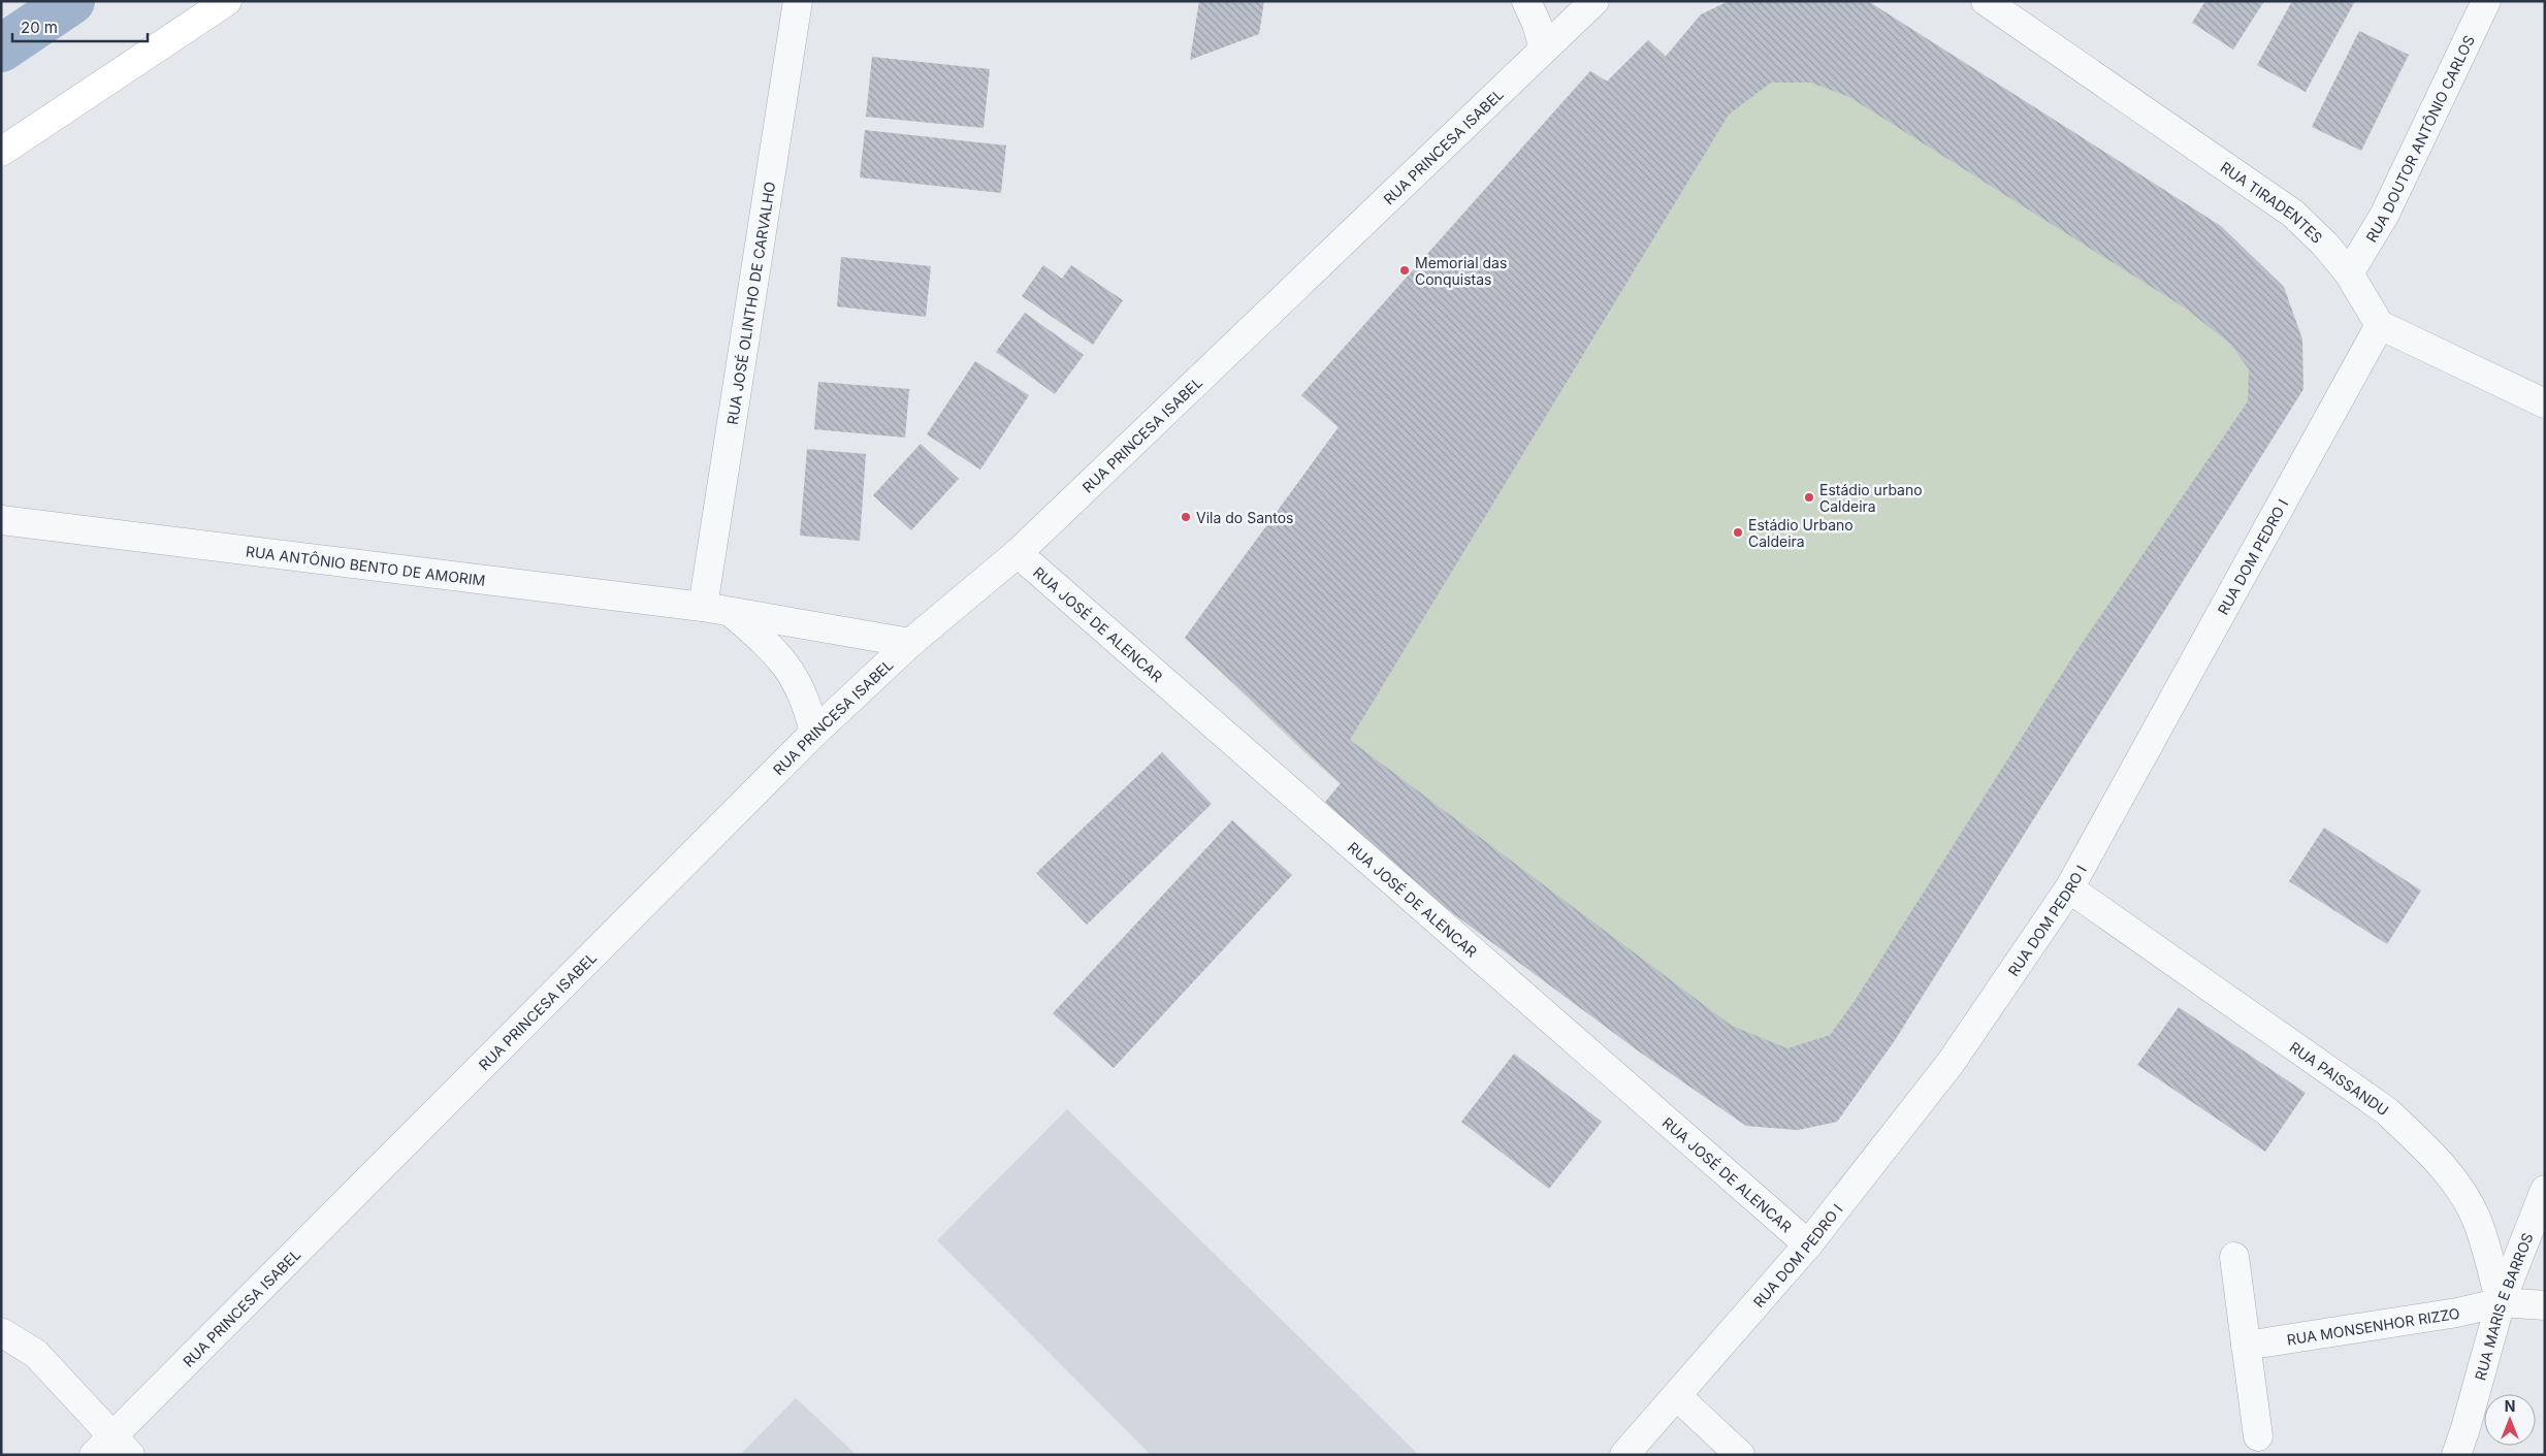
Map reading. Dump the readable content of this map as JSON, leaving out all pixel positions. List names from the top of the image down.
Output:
{
  "streets": {
    "street": [
      "RUA DOUTOR ANTÔNIO CARLOS",
      "RUA PRINCESA ISABEL",
      "RUA TIRADENTES",
      "RUA JOSÉ OLINTHO DE CARVALHO",
      "RUA DOM PEDRO I",
      "RUA ANTÔNIO BENTO DE AMORIM",
      "RUA JOSÉ DE ALENCAR",
      "RUA PAISSANDU",
      "RUA MARIS E BARROS",
      "RUA MONSENHOR RIZZO"
    ]
  },
  "crossings": [
    ["RUA DOUTOR ANTÔNIO CARLOS", "RUA TIRADENTES"],
    ["RUA PRINCESA ISABEL", "RUA ANTÔNIO BENTO DE AMORIM"],
    ["RUA PRINCESA ISABEL", "RUA JOSÉ DE ALENCAR"],
    ["RUA TIRADENTES", "RUA DOM PEDRO I"],
    ["RUA JOSÉ OLINTHO DE CARVALHO", "RUA ANTÔNIO BENTO DE AMORIM"],
    ["RUA DOM PEDRO I", "RUA JOSÉ DE ALENCAR"],
    ["RUA DOM PEDRO I", "RUA PAISSANDU"],
    ["RUA PAISSANDU", "RUA MARIS E BARROS"],
    ["RUA PAISSANDU", "RUA MONSENHOR RIZZO"],
    ["RUA MARIS E BARROS", "RUA MONSENHOR RIZZO"]
  ],
  "places": [
    "Memorial das Conquistas",
    "Estádio urbano Caldeira",
    "Vila do Santos",
    "Estádio Urbano Caldeira"
  ],
  "scale_bar": "20 m",
  "north": "top"
}
